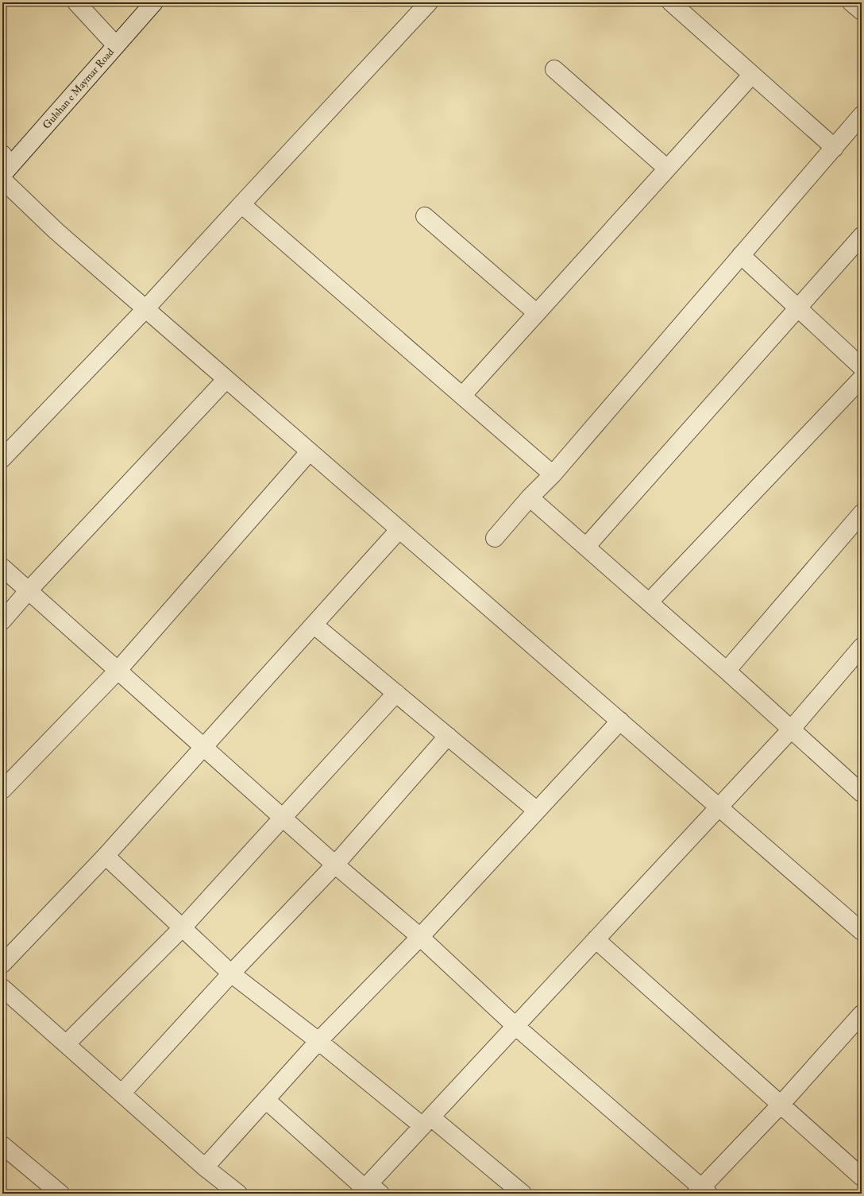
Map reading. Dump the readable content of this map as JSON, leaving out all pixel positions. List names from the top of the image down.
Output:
{
  "streets": {
    "street": ["Gulshan e Maymar Road"]
  }
}
